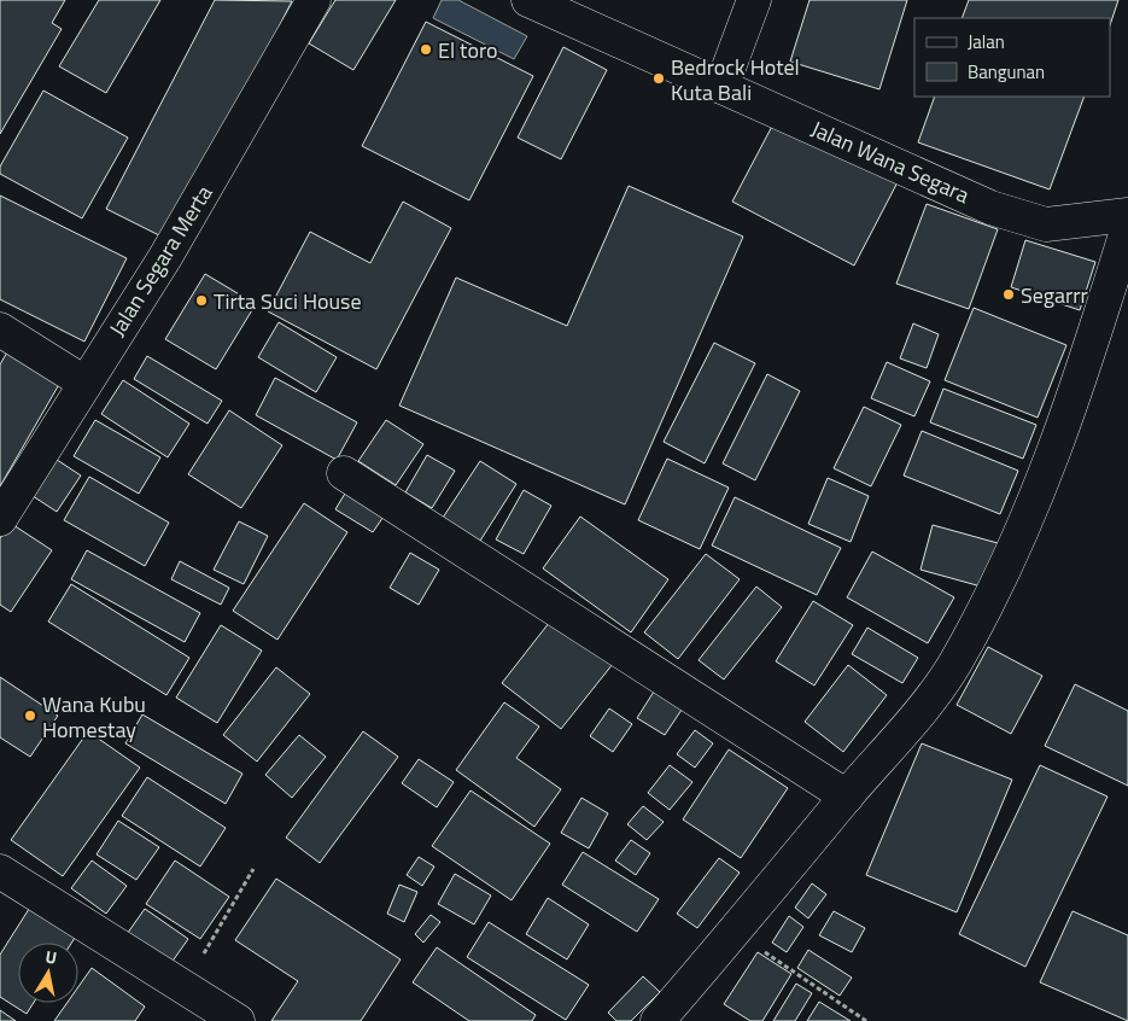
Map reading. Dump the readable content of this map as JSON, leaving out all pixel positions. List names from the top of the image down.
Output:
{
  "streets": {
    "street": ["Jalan Wana Segara", "Jalan Segara Merta"]
  },
  "places": [
    "El toro",
    "Bedrock Hotel Kuta Bali",
    "Segarrr",
    "Tirta Suci House",
    "Wana Kubu Homestay"
  ],
  "legend": ["Jalan", "Bangunan"],
  "north": "top"
}
